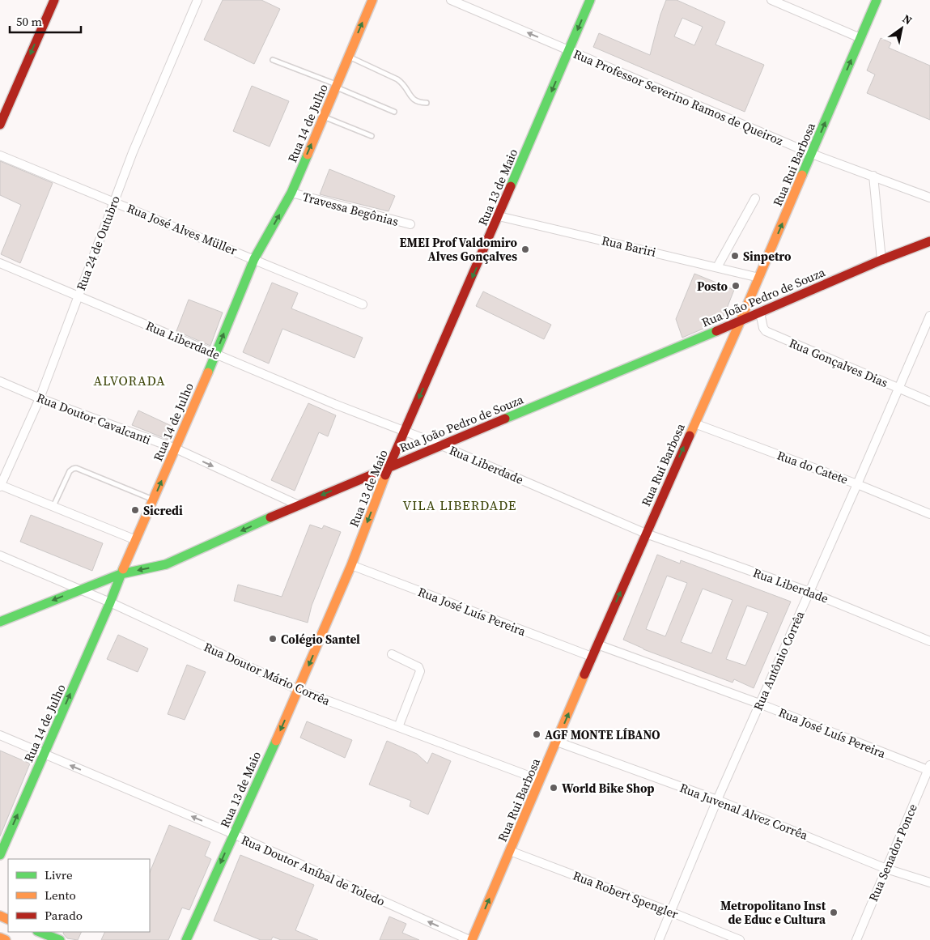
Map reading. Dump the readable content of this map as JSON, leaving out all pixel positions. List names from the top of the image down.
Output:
{
  "streets": {
    "street": [
      "Rua Professor Severino Ramos de Queiroz",
      "Rua 14 de Julho",
      "Rua Rui Barbosa",
      "Rua 13 de Maio",
      "Travessa Begônias",
      "Rua José Alves Müller",
      "Rua 24 de Outubro",
      "Rua Bariri",
      "Rua João Pedro de Souza",
      "Rua Liberdade",
      "Rua Gonçalves Dias",
      "Rua Doutor Cavalcanti",
      "Rua do Catete",
      "Rua José Luís Pereira",
      "Rua Antônio Corrêa",
      "Rua Doutor Mário Corrêa",
      "Rua Juvenal Alvez Corrêa",
      "Rua Senador Ponce",
      "Rua Doutor Aníbal de Toledo",
      "Rua Robert Spengler"
    ]
  },
  "crossings": [
    ["Rua Professor Severino Ramos de Queiroz", "Rua Rui Barbosa"],
    ["Rua Professor Severino Ramos de Queiroz", "Rua 13 de Maio"],
    ["Rua 14 de Julho", "Travessa Begônias"],
    ["Rua 14 de Julho", "Rua José Alves Müller"],
    ["Rua 14 de Julho", "Rua João Pedro de Souza"],
    ["Rua 14 de Julho", "Rua Liberdade"],
    ["Rua 14 de Julho", "Rua Doutor Cavalcanti"],
    ["Rua 14 de Julho", "Rua Doutor Mário Corrêa"],
    ["Rua 14 de Julho", "Rua Doutor Aníbal de Toledo"],
    ["Rua Rui Barbosa", "Rua Bariri"],
    ["Rua Rui Barbosa", "Rua João Pedro de Souza"],
    ["Rua Rui Barbosa", "Rua Liberdade"],
    ["Rua Rui Barbosa", "Rua do Catete"],
    ["Rua Rui Barbosa", "Rua José Luís Pereira"],
    ["Rua Rui Barbosa", "Rua Doutor Mário Corrêa"],
    ["Rua Rui Barbosa", "Rua Juvenal Alvez Corrêa"],
    ["Rua Rui Barbosa", "Rua Doutor Aníbal de Toledo"],
    ["Rua Rui Barbosa", "Rua Robert Spengler"],
    ["Rua 13 de Maio", "Rua Bariri"],
    ["Rua 13 de Maio", "Rua João Pedro de Souza"],
    ["Rua 13 de Maio", "Rua Liberdade"],
    ["Rua 13 de Maio", "Rua José Luís Pereira"],
    ["Rua 13 de Maio", "Rua Doutor Mário Corrêa"],
    ["Rua 13 de Maio", "Rua Doutor Aníbal de Toledo"],
    ["Rua José Alves Müller", "Rua 24 de Outubro"],
    ["Rua 24 de Outubro", "Rua Liberdade"],
    ["Rua 24 de Outubro", "Rua Doutor Cavalcanti"],
    ["Rua João Pedro de Souza", "Rua Liberdade"],
    ["Rua João Pedro de Souza", "Rua Gonçalves Dias"],
    ["Rua João Pedro de Souza", "Rua Doutor Cavalcanti"],
    ["Rua João Pedro de Souza", "Rua Doutor Mário Corrêa"],
    ["Rua Liberdade", "Rua Antônio Corrêa"],
    ["Rua Gonçalves Dias", "Rua Antônio Corrêa"],
    ["Rua do Catete", "Rua Antônio Corrêa"],
    ["Rua José Luís Pereira", "Rua Antônio Corrêa"],
    ["Rua José Luís Pereira", "Rua Senador Ponce"],
    ["Rua Antônio Corrêa", "Rua Juvenal Alvez Corrêa"],
    ["Rua Antônio Corrêa", "Rua Robert Spengler"],
    ["Rua Juvenal Alvez Corrêa", "Rua Senador Ponce"]
  ],
  "one_way": [
    "Rua 14 de Julho",
    "Rua Rui Barbosa",
    "Rua 13 de Maio",
    "Rua João Pedro de Souza",
    "Rua Doutor Cavalcanti",
    "Rua Doutor Aníbal de Toledo"
  ],
  "districts": ["ALVORADA", "VILA LIBERDADE"],
  "places": [
    "EMEI Prof Valdomiro Alves Gonçalves",
    "Sinpetro",
    "Posto",
    "Sicredi",
    "Colégio Santel",
    "AGF MONTE LÍBANO",
    "World Bike Shop",
    "Metropolitano Inst de Educ e Cultura"
  ],
  "legend": ["Livre", "Lento", "Parado"],
  "scale_bar": "50 m",
  "north": "top right"
}
